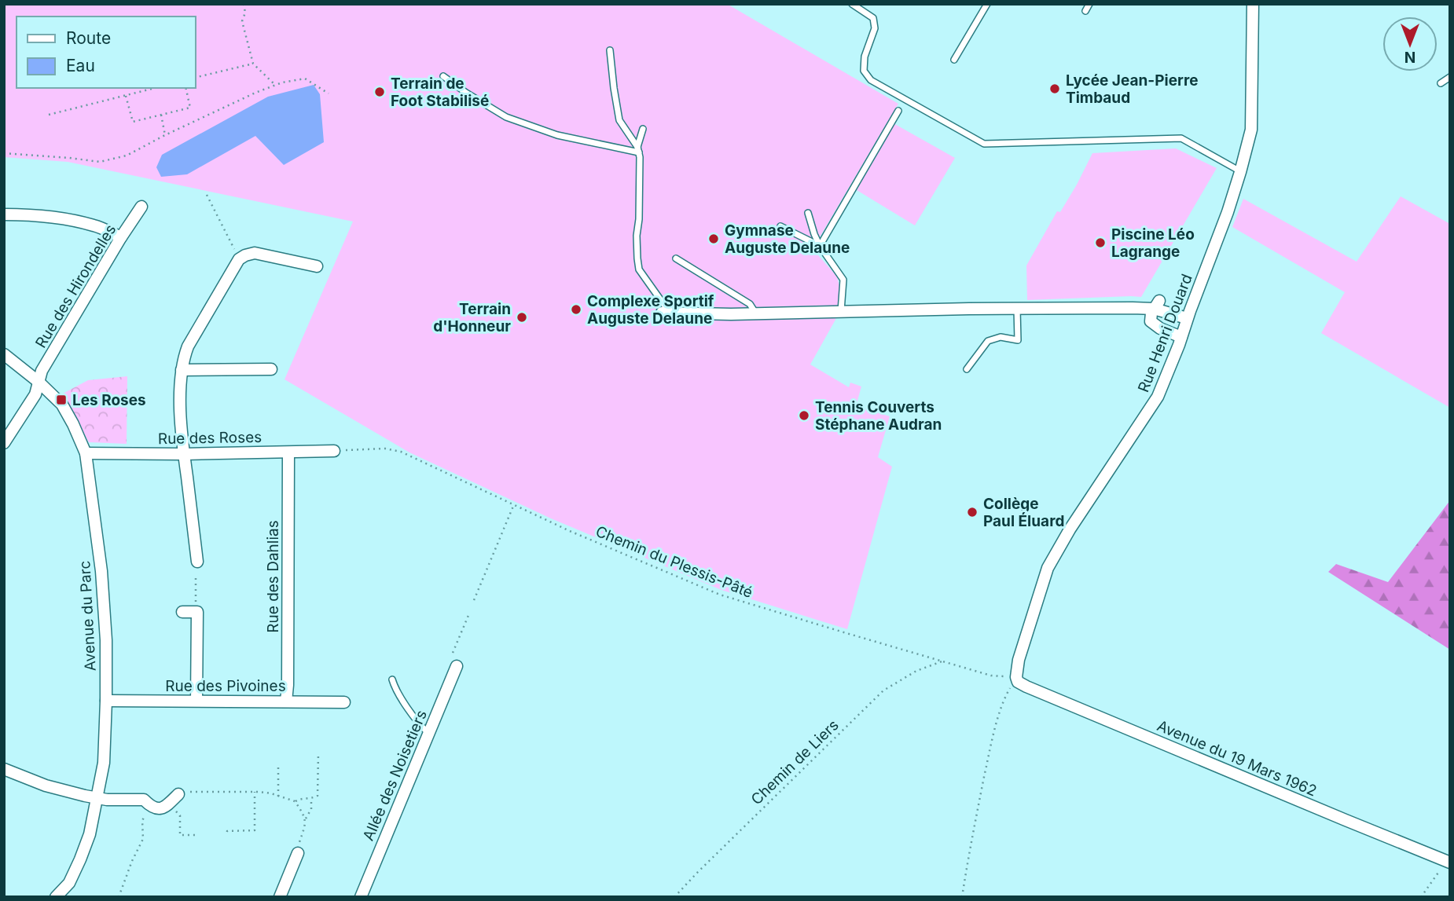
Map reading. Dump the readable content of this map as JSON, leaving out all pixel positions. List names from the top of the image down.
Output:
{
  "streets": {
    "street": [
      "Rue des Hirondelles",
      "Rue Henri Douard",
      "Rue des Roses",
      "Rue des Dahlias",
      "Avenue du Parc",
      "Rue des Pivoines",
      "Avenue du 19 Mars 1962",
      "Allée des Noisetiers"
    ],
    "path": ["Chemin du Plessis-Pâté", "Chemin de Liers"]
  },
  "crossings": [
    ["Rue des Hirondelles", "Avenue du Parc"],
    ["Rue Henri Douard", "Chemin du Plessis-Pâté"],
    ["Rue Henri Douard", "Avenue du 19 Mars 1962"],
    ["Rue des Roses", "Chemin du Plessis-Pâté"],
    ["Rue des Roses", "Rue des Dahlias"],
    ["Rue des Roses", "Avenue du Parc"],
    ["Chemin du Plessis-Pâté", "Avenue du 19 Mars 1962"],
    ["Chemin du Plessis-Pâté", "Chemin de Liers"],
    ["Rue des Dahlias", "Rue des Pivoines"],
    ["Avenue du Parc", "Rue des Pivoines"]
  ],
  "places": {
    "other": [
      "Lycée Jean-Pierre Timbaud",
      "Terrain de Foot Stabilisé",
      "Gymnase Auguste Delaune",
      "Piscine Léo Lagrange",
      "Complexe Sportif Auguste Delaune",
      "Terrain d'Honneur",
      "Tennis Couverts Stéphane Audran",
      "Collège Paul Éluard"
    ],
    "transit": ["Les Roses"]
  },
  "legend": ["Route", "Eau"],
  "north": "bottom"
}
